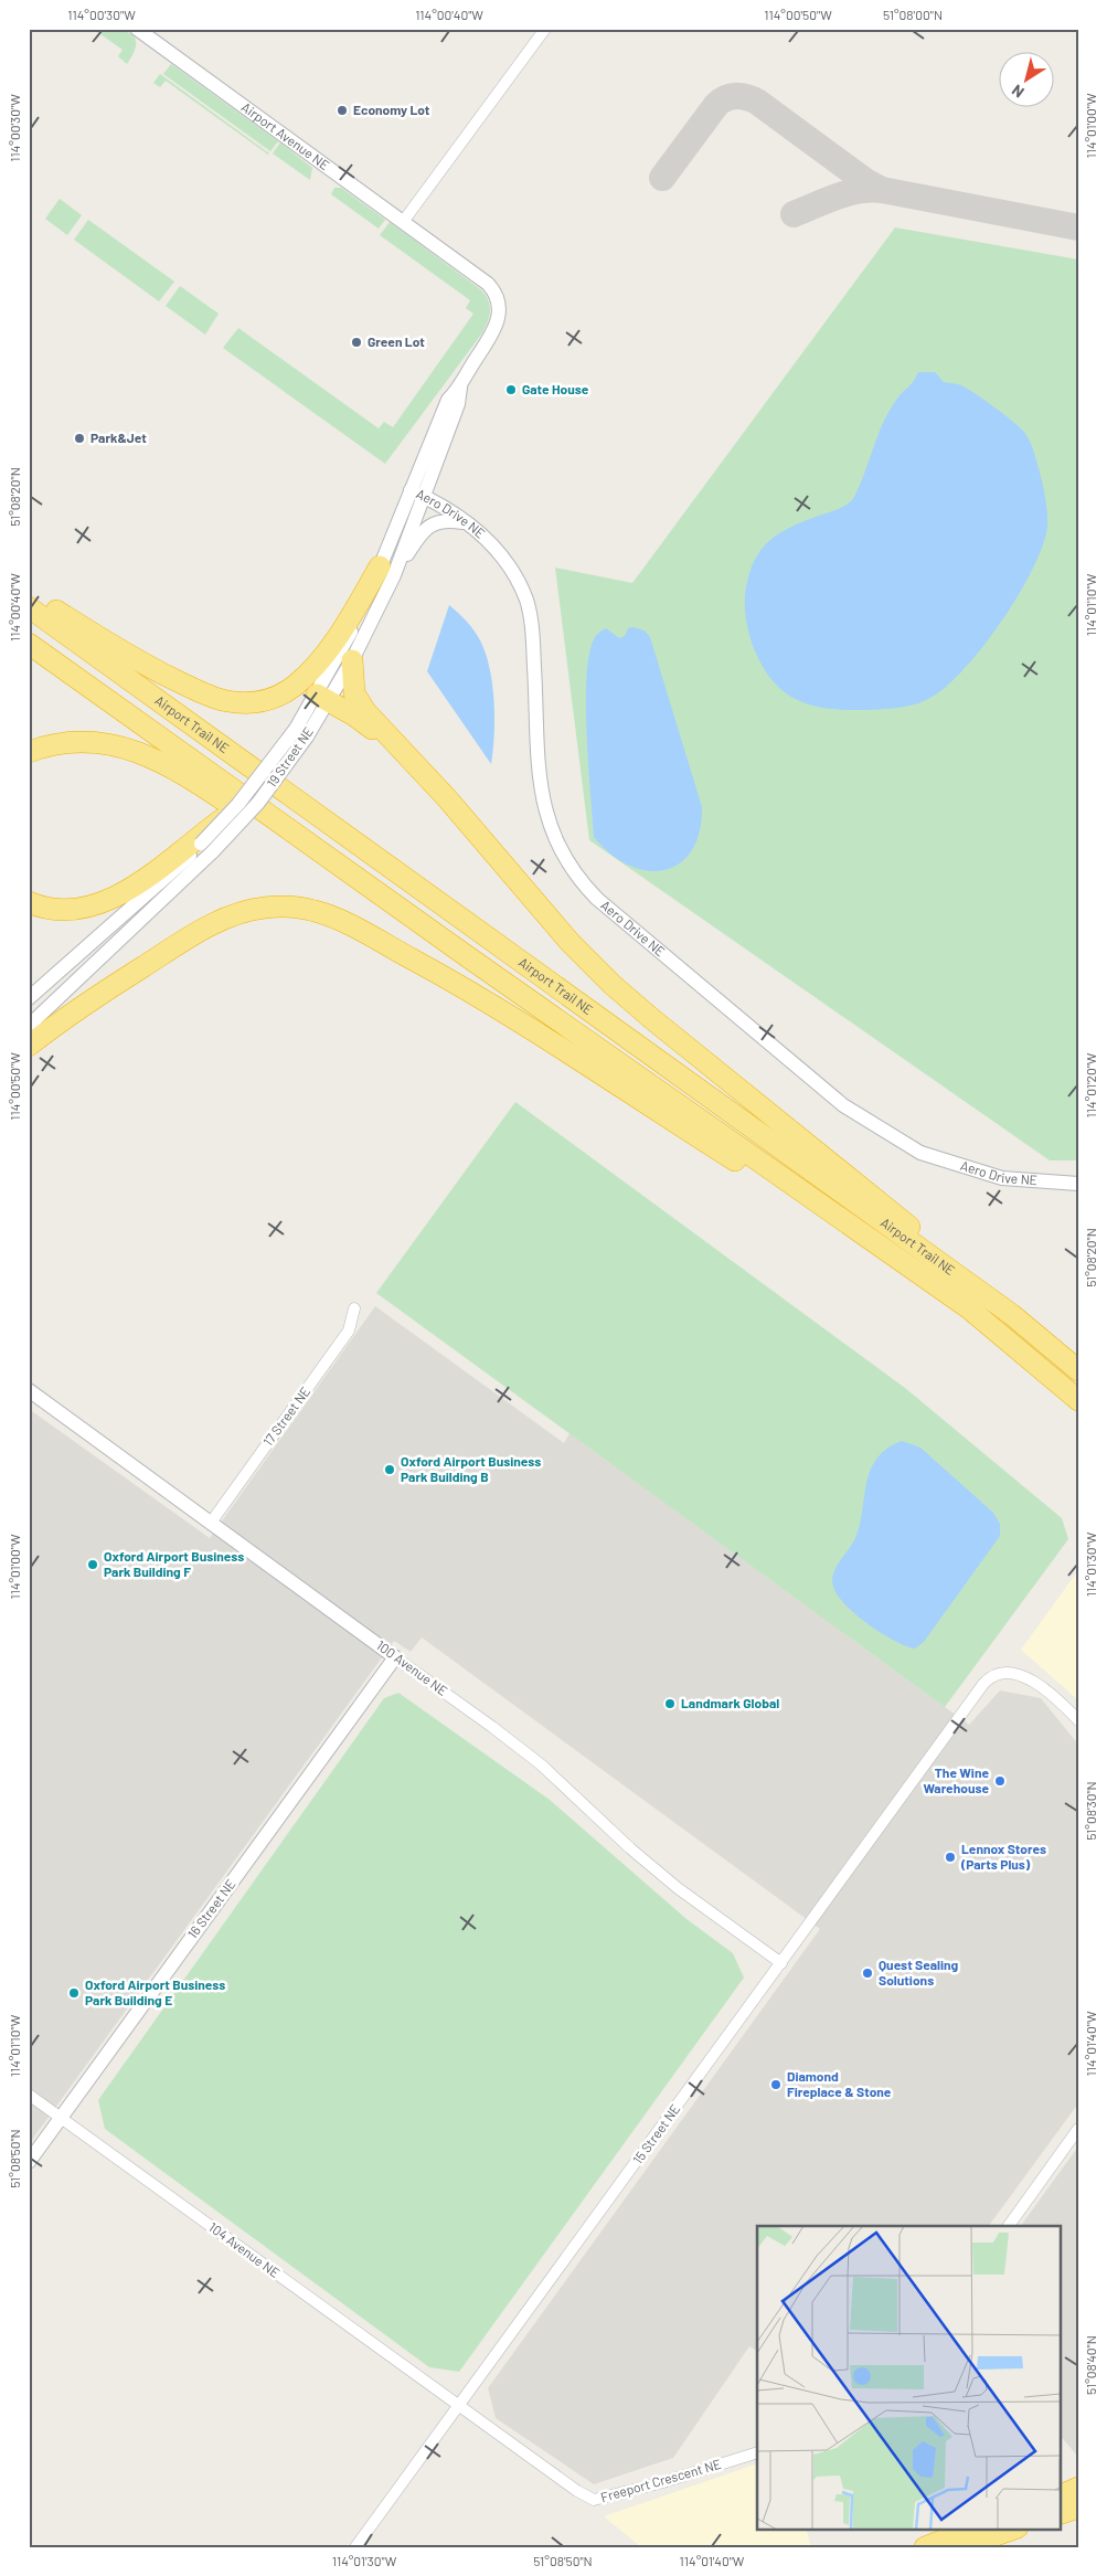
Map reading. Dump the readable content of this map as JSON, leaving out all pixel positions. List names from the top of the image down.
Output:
{
  "streets": {
    "highway": ["Airport Trail NE"],
    "street": [
      "Airport Avenue NE",
      "Aero Drive NE",
      "19 Street NE",
      "17 Street NE",
      "100 Avenue NE",
      "16 Street NE",
      "15 Street NE",
      "104 Avenue NE",
      "Freeport Crescent NE"
    ]
  },
  "crossings": [
    ["Airport Avenue NE", "19 Street NE"],
    ["Aero Drive NE", "19 Street NE"],
    ["17 Street NE", "100 Avenue NE"],
    ["100 Avenue NE", "16 Street NE"],
    ["100 Avenue NE", "15 Street NE"],
    ["16 Street NE", "104 Avenue NE"],
    ["15 Street NE", "104 Avenue NE"],
    ["15 Street NE", "Freeport Crescent NE"],
    ["104 Avenue NE", "Freeport Crescent NE"]
  ],
  "places": [
    "Economy Lot",
    "Green Lot",
    "Gate House",
    "Park&Jet",
    "Oxford Airport Business Park Building B",
    "Oxford Airport Business Park Building F",
    "Landmark Global",
    "The Wine Warehouse",
    "Lennox Stores (Parts Plus)",
    "Quest Sealing Solutions",
    "Oxford Airport Business Park Building E",
    "Diamond Fireplace & Stone"
  ],
  "north": "bottom left",
  "coordinates": [
    "114°00'30\"W",
    "114°00'40\"W",
    "114°00'50\"W",
    "51°08'00\"N",
    "114°01'00\"W",
    "51°08'20\"N",
    "114°01'10\"W",
    "114°01'20\"W",
    "114°01'30\"W",
    "51°08'30\"N",
    "114°01'40\"W",
    "51°08'50\"N",
    "51°08'40\"N"
  ]
}
